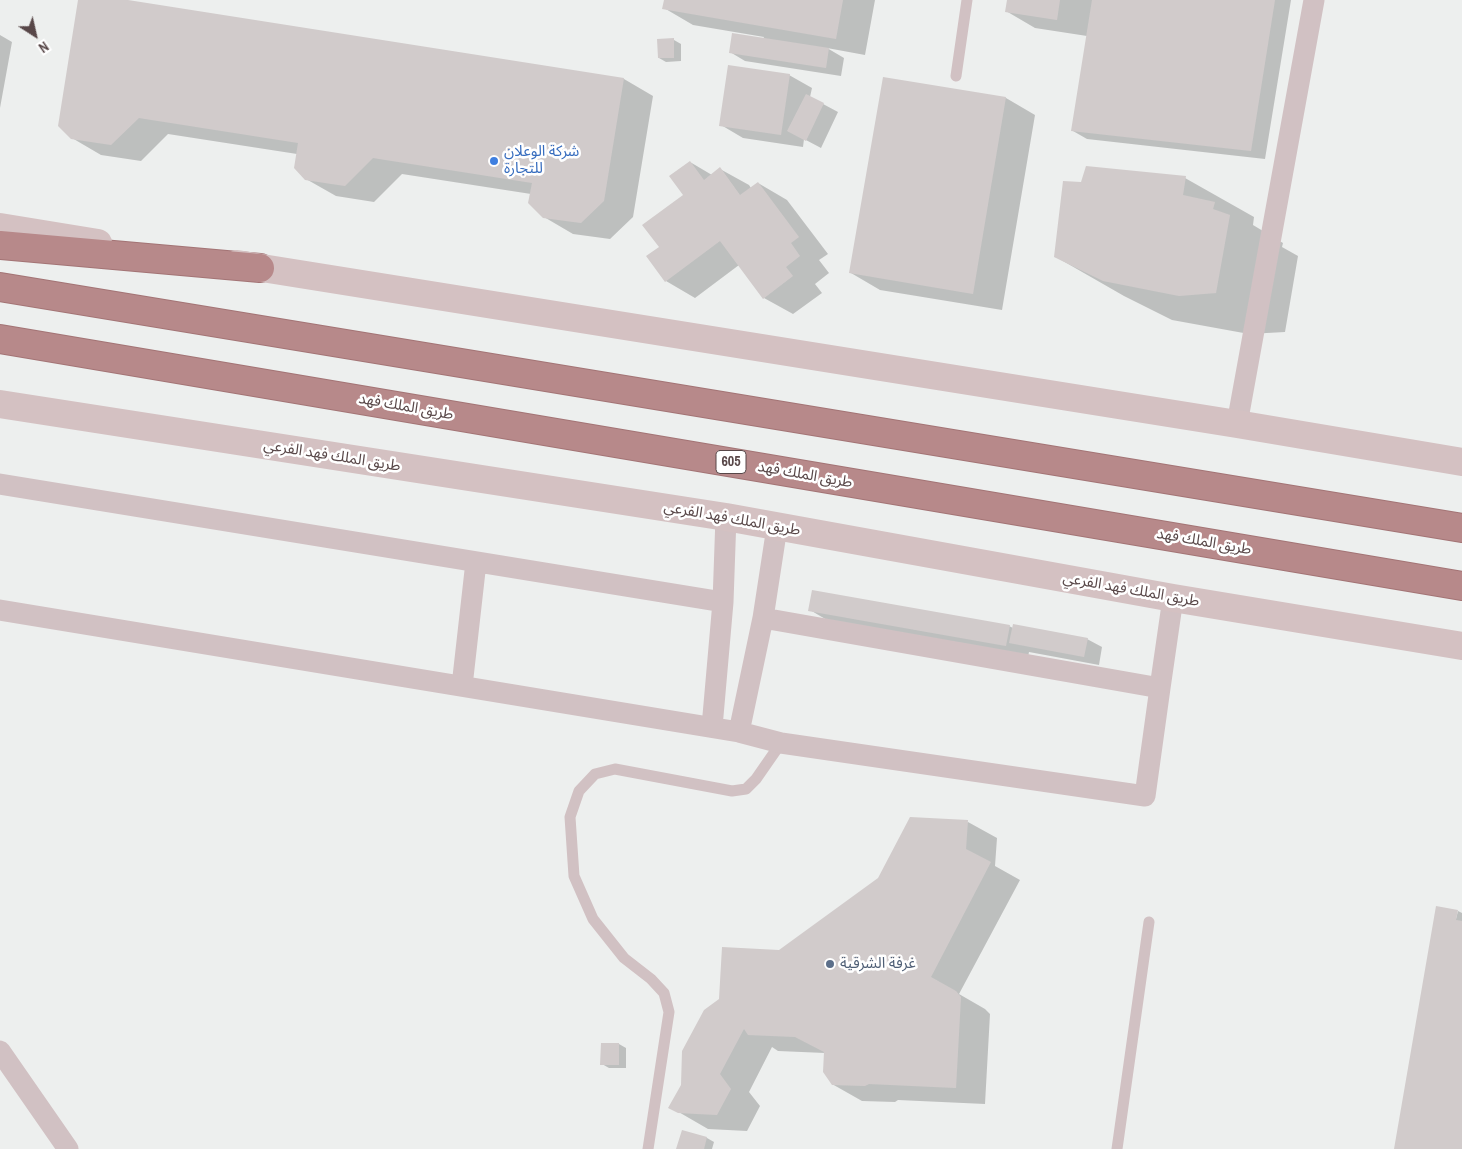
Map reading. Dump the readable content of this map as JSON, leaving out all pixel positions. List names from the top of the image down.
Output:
{
  "streets": {
    "highway": ["طريق الملك فهد", "605"],
    "main road": ["طريق الملك فهد الفرعي"]
  },
  "places": ["شركة الوعلان للتجارة", "غرفة الشرقية"],
  "north": "bottom right"
}
